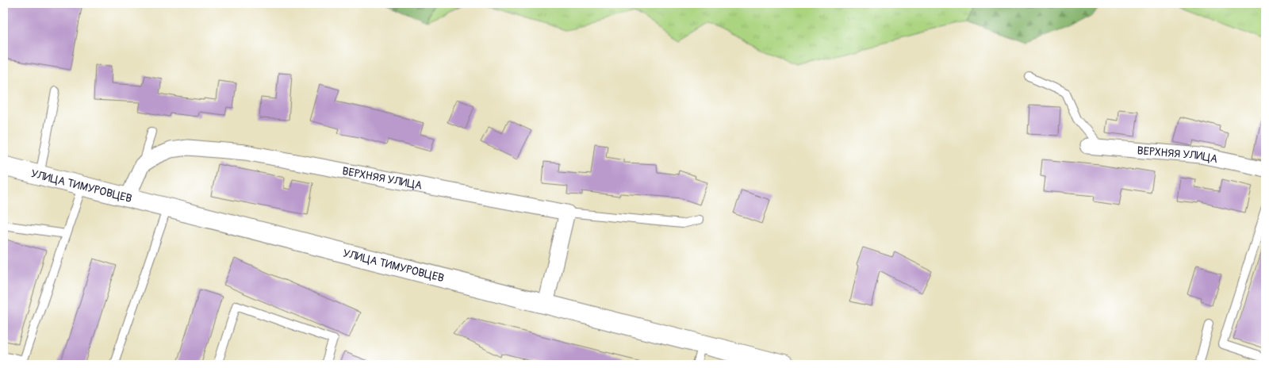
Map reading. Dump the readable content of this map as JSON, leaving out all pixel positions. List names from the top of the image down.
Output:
{
  "streets": {
    "street": ["ВЕРХНЯЯ УЛИЦА", "УЛИЦА ТИМУРОВЦЕВ"]
  }
}
